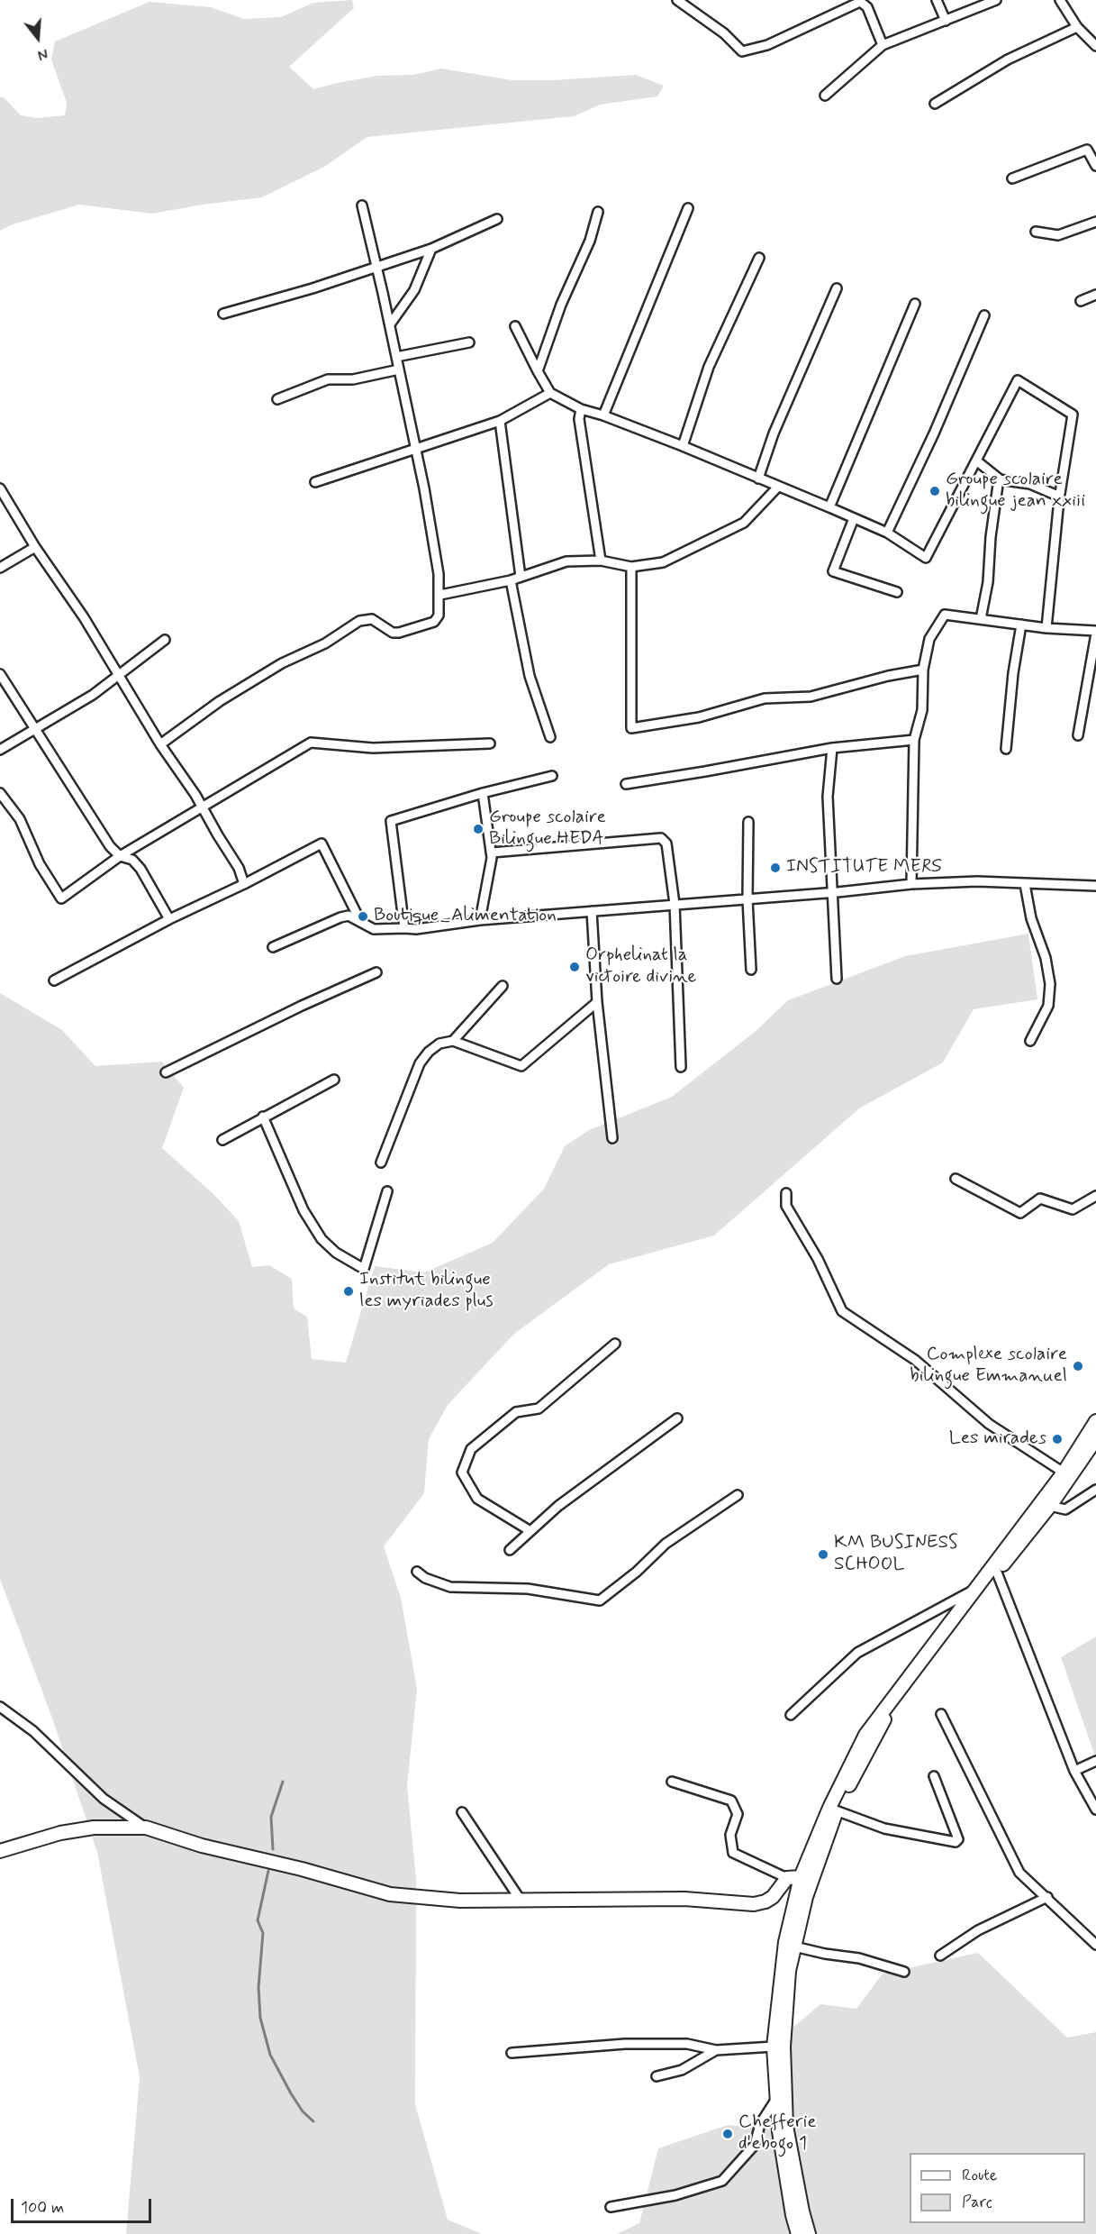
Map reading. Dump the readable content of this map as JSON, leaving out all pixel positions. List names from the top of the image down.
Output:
{
  "places": [
    "Groupe scolaire bilingue jean xxiii",
    "Groupe scolaire Bilingue HEDA",
    "INSTITUTE MERS",
    "Boutique_Alimentation",
    "Orphelinat la victoire divine",
    "Institut bilingue les myriades plus",
    "Complexe scolaire bilingue Emmanuel",
    "Les mirades",
    "KM BUSINESS SCHOOL",
    "Chefferie d'ebogo 1"
  ],
  "legend": ["Route", "Parc"],
  "scale_bar": "100 m",
  "north": "bottom"
}
